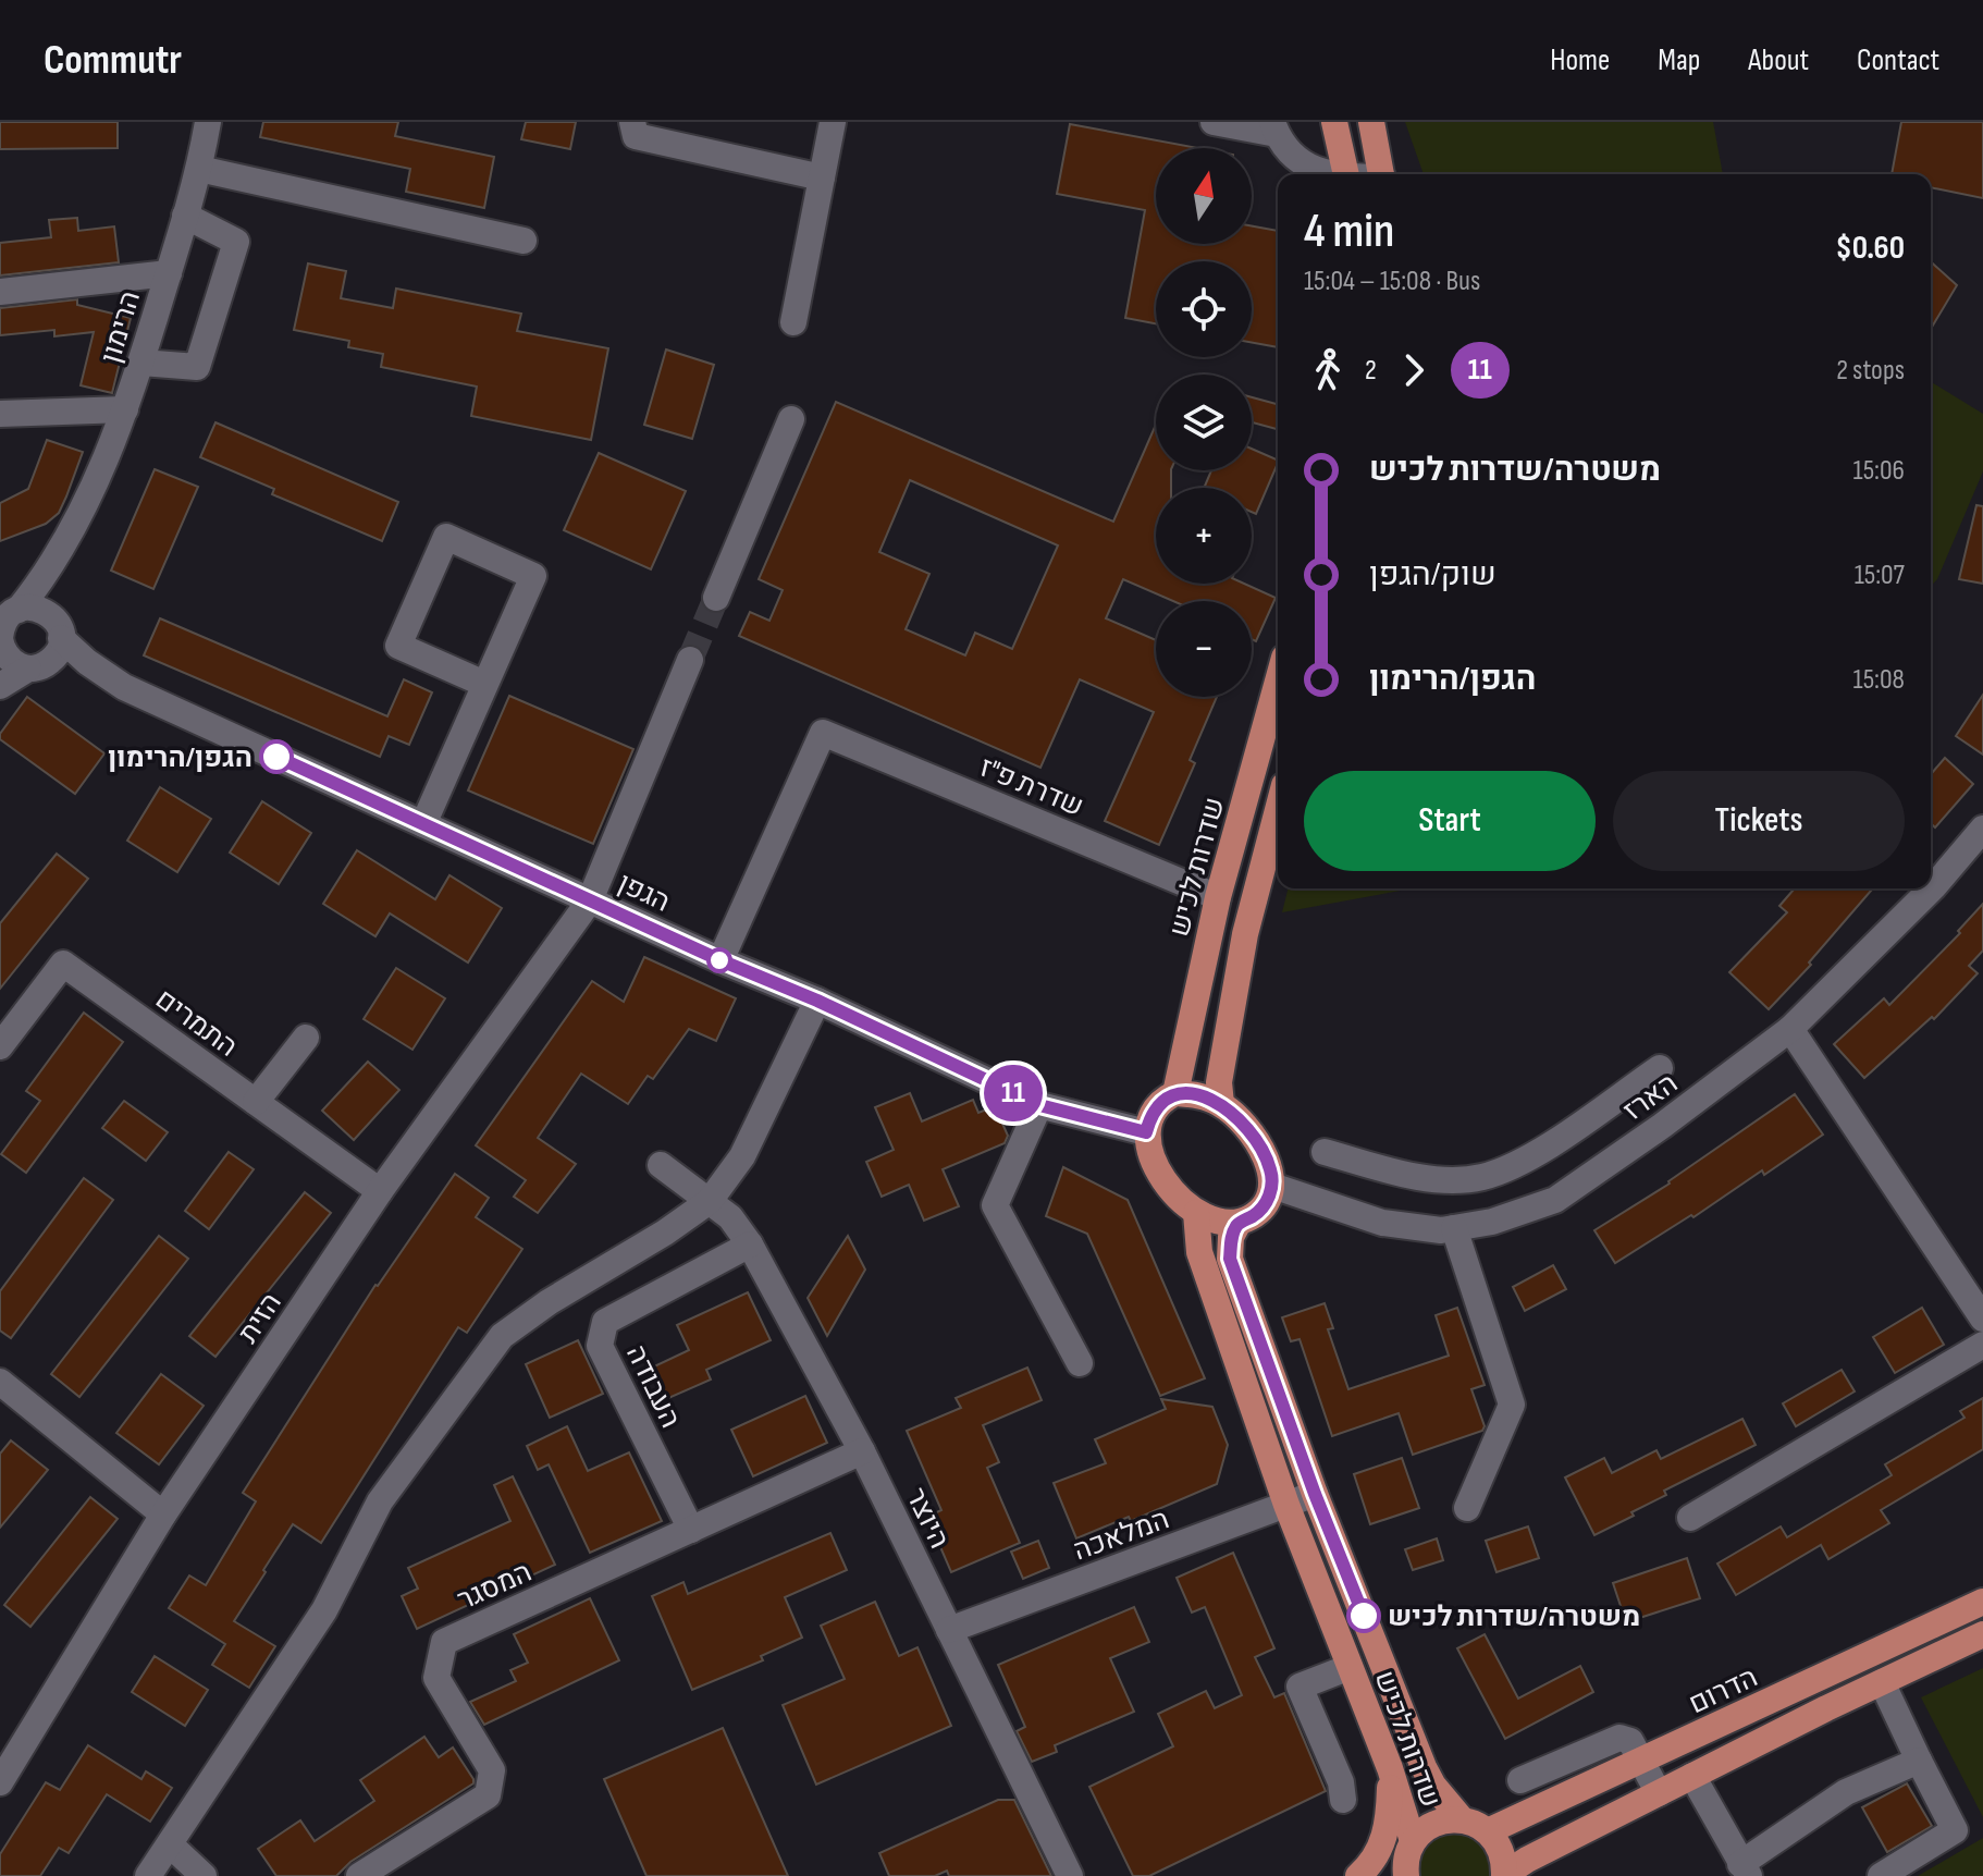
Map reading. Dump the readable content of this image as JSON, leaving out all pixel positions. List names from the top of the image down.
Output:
{
  "streets": {
    "main road": ["שדרות לכיש", "הדרום"],
    "street": [
      "הרימון",
      "שדרת פ\"ז",
      "הגפן",
      "התמרים",
      "הארז",
      "הזית",
      "העבודה",
      "היוצר",
      "המלאכה",
      "המסגר"
    ]
  },
  "crossings": [
    ["הרימון", "הגפן"],
    ["שדרת פ\"ז", "שדרות לכיש"],
    ["שדרת פ\"ז", "הגפן"],
    ["שדרות לכיש", "הגפן"],
    ["שדרות לכיש", "הארז"],
    ["שדרות לכיש", "המלאכה"],
    ["הגפן", "הארז"],
    ["הגפן", "הזית"],
    ["התמרים", "הזית"],
    ["העבודה", "היוצר"],
    ["העבודה", "המסגר"],
    ["היוצר", "המלאכה"],
    ["היוצר", "המסגר"]
  ],
  "places": ["הגפן/הרימון", "משטרה/שדרות לכיש"],
  "lines": ["bus line 11"],
  "north": "top",
  "page": {
    "header": "Commutr",
    "nav": [
      "Home",
      "Map",
      "About",
      "Contact"
    ],
    "on_map": "11",
    "map_buttons": ["+", "−"],
    "heading": ["4 min", "15:04 – 15:08 · Bus", "$0.60"],
    "legs": ["2", "11", "2 stops"],
    "list": [
      {
        "name": "משטרה/שדרות לכיש",
        "value": "15:06"
      },
      {
        "name": "שוק/הגפן",
        "value": "15:07"
      },
      {
        "name": "הגפן/הרימון",
        "value": "15:08"
      }
    ],
    "buttons": ["Start", "Tickets"]
  }
}
